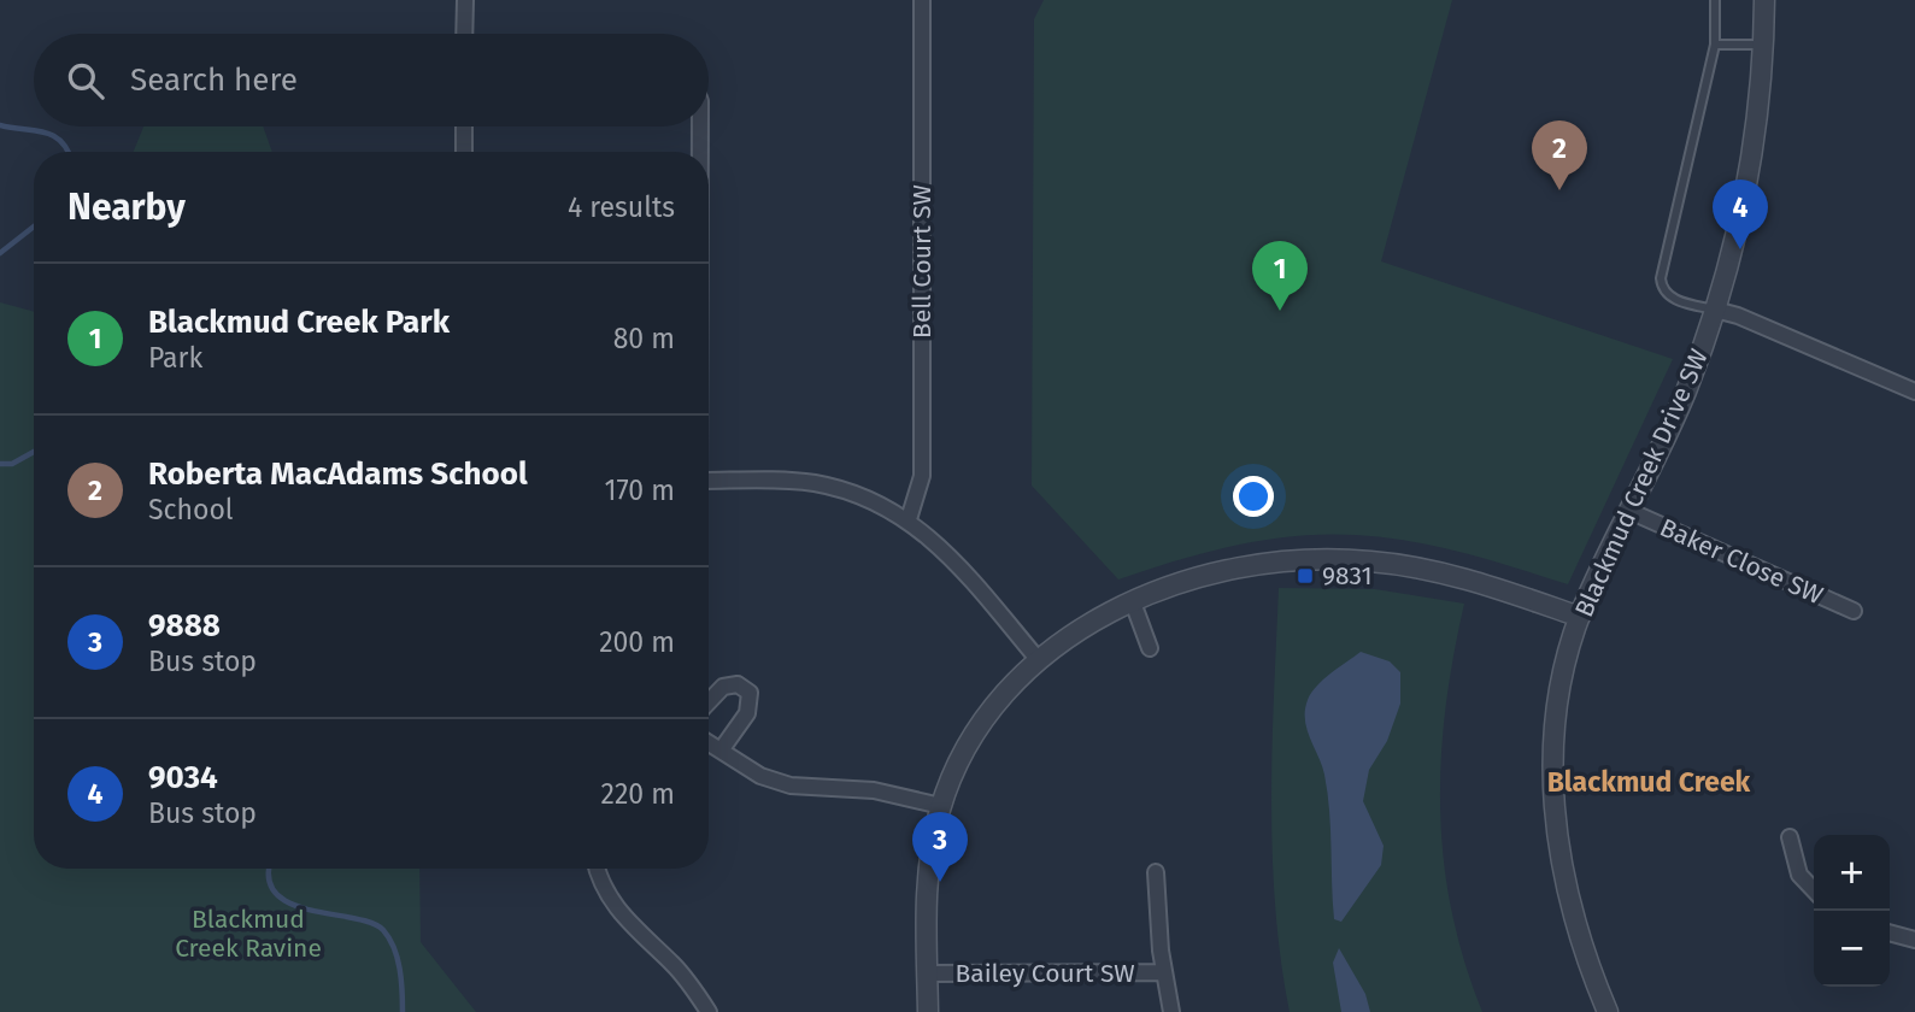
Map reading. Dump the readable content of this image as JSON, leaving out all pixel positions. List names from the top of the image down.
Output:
{
  "streets": {
    "street": [
      "Bell Court SW",
      "Blackmud Creek Drive SW",
      "Baker Close SW",
      "Bailey Court SW"
    ]
  },
  "crossings": [
    ["Blackmud Creek Drive SW", "Baker Close SW"]
  ],
  "districts": ["Blackmud Creek"],
  "parks": ["Blackmud Creek Ravine"],
  "places": {
    "transit": ["9831"]
  },
  "page": {
    "search": "Search here",
    "pins": [
      "2",
      "4",
      "1",
      "3"
    ],
    "heading": ["Nearby", "4 results"],
    "list": [
      {
        "mark": "1",
        "name": "Blackmud Creek Park",
        "note": "Park",
        "value": "80 m"
      },
      {
        "mark": "2",
        "name": "Roberta MacAdams School",
        "note": "School",
        "value": "170 m"
      },
      {
        "mark": "3",
        "name": "9888",
        "note": "Bus stop",
        "value": "200 m"
      },
      {
        "mark": "4",
        "name": "9034",
        "note": "Bus stop",
        "value": "220 m"
      }
    ],
    "map_buttons": ["+", "−"]
  }
}
